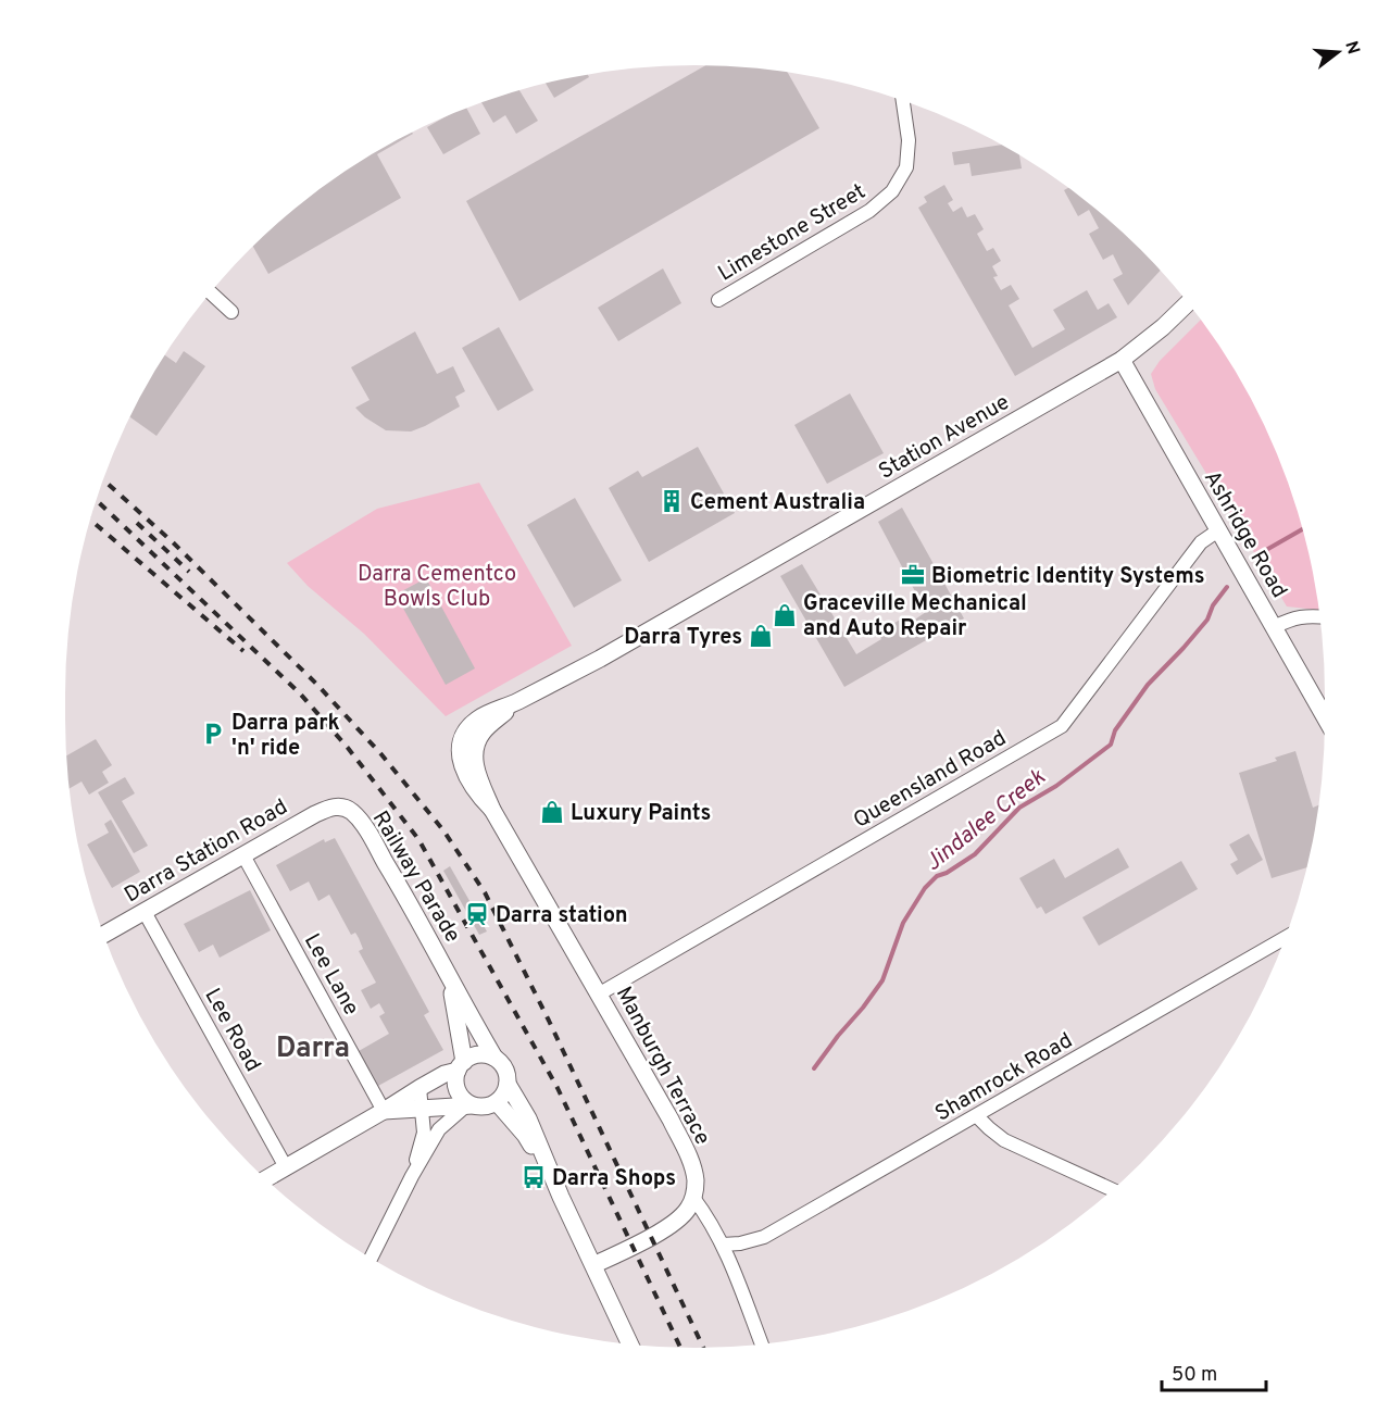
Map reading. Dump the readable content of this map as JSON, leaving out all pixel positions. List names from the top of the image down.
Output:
{
  "streets": {
    "street": [
      "Limestone Street",
      "Station Avenue",
      "Ashridge Road",
      "Queensland Road",
      "Darra Station Road",
      "Railway Parade",
      "Lee Lane",
      "Lee Road",
      "Manburgh Terrace",
      "Shamrock Road"
    ]
  },
  "crossings": [
    ["Station Avenue", "Ashridge Road"],
    ["Station Avenue", "Manburgh Terrace"],
    ["Ashridge Road", "Queensland Road"],
    ["Queensland Road", "Manburgh Terrace"],
    ["Darra Station Road", "Railway Parade"],
    ["Darra Station Road", "Lee Lane"],
    ["Darra Station Road", "Lee Road"]
  ],
  "districts": ["Darra"],
  "water": ["Jindalee Creek"],
  "parks": ["Darra Cementco Bowls Club"],
  "places": {
    "building": ["Cement Australia"],
    "office": ["Biometric Identity Systems"],
    "shop": ["Graceville Mechanical and Auto Repair", "Darra Tyres", "Luxury Paints"],
    "parking": ["Darra park 'n' ride"],
    "station": ["Darra station"],
    "bus stop": ["Darra Shops"]
  },
  "scale_bar": "50 m",
  "north": "right"
}
